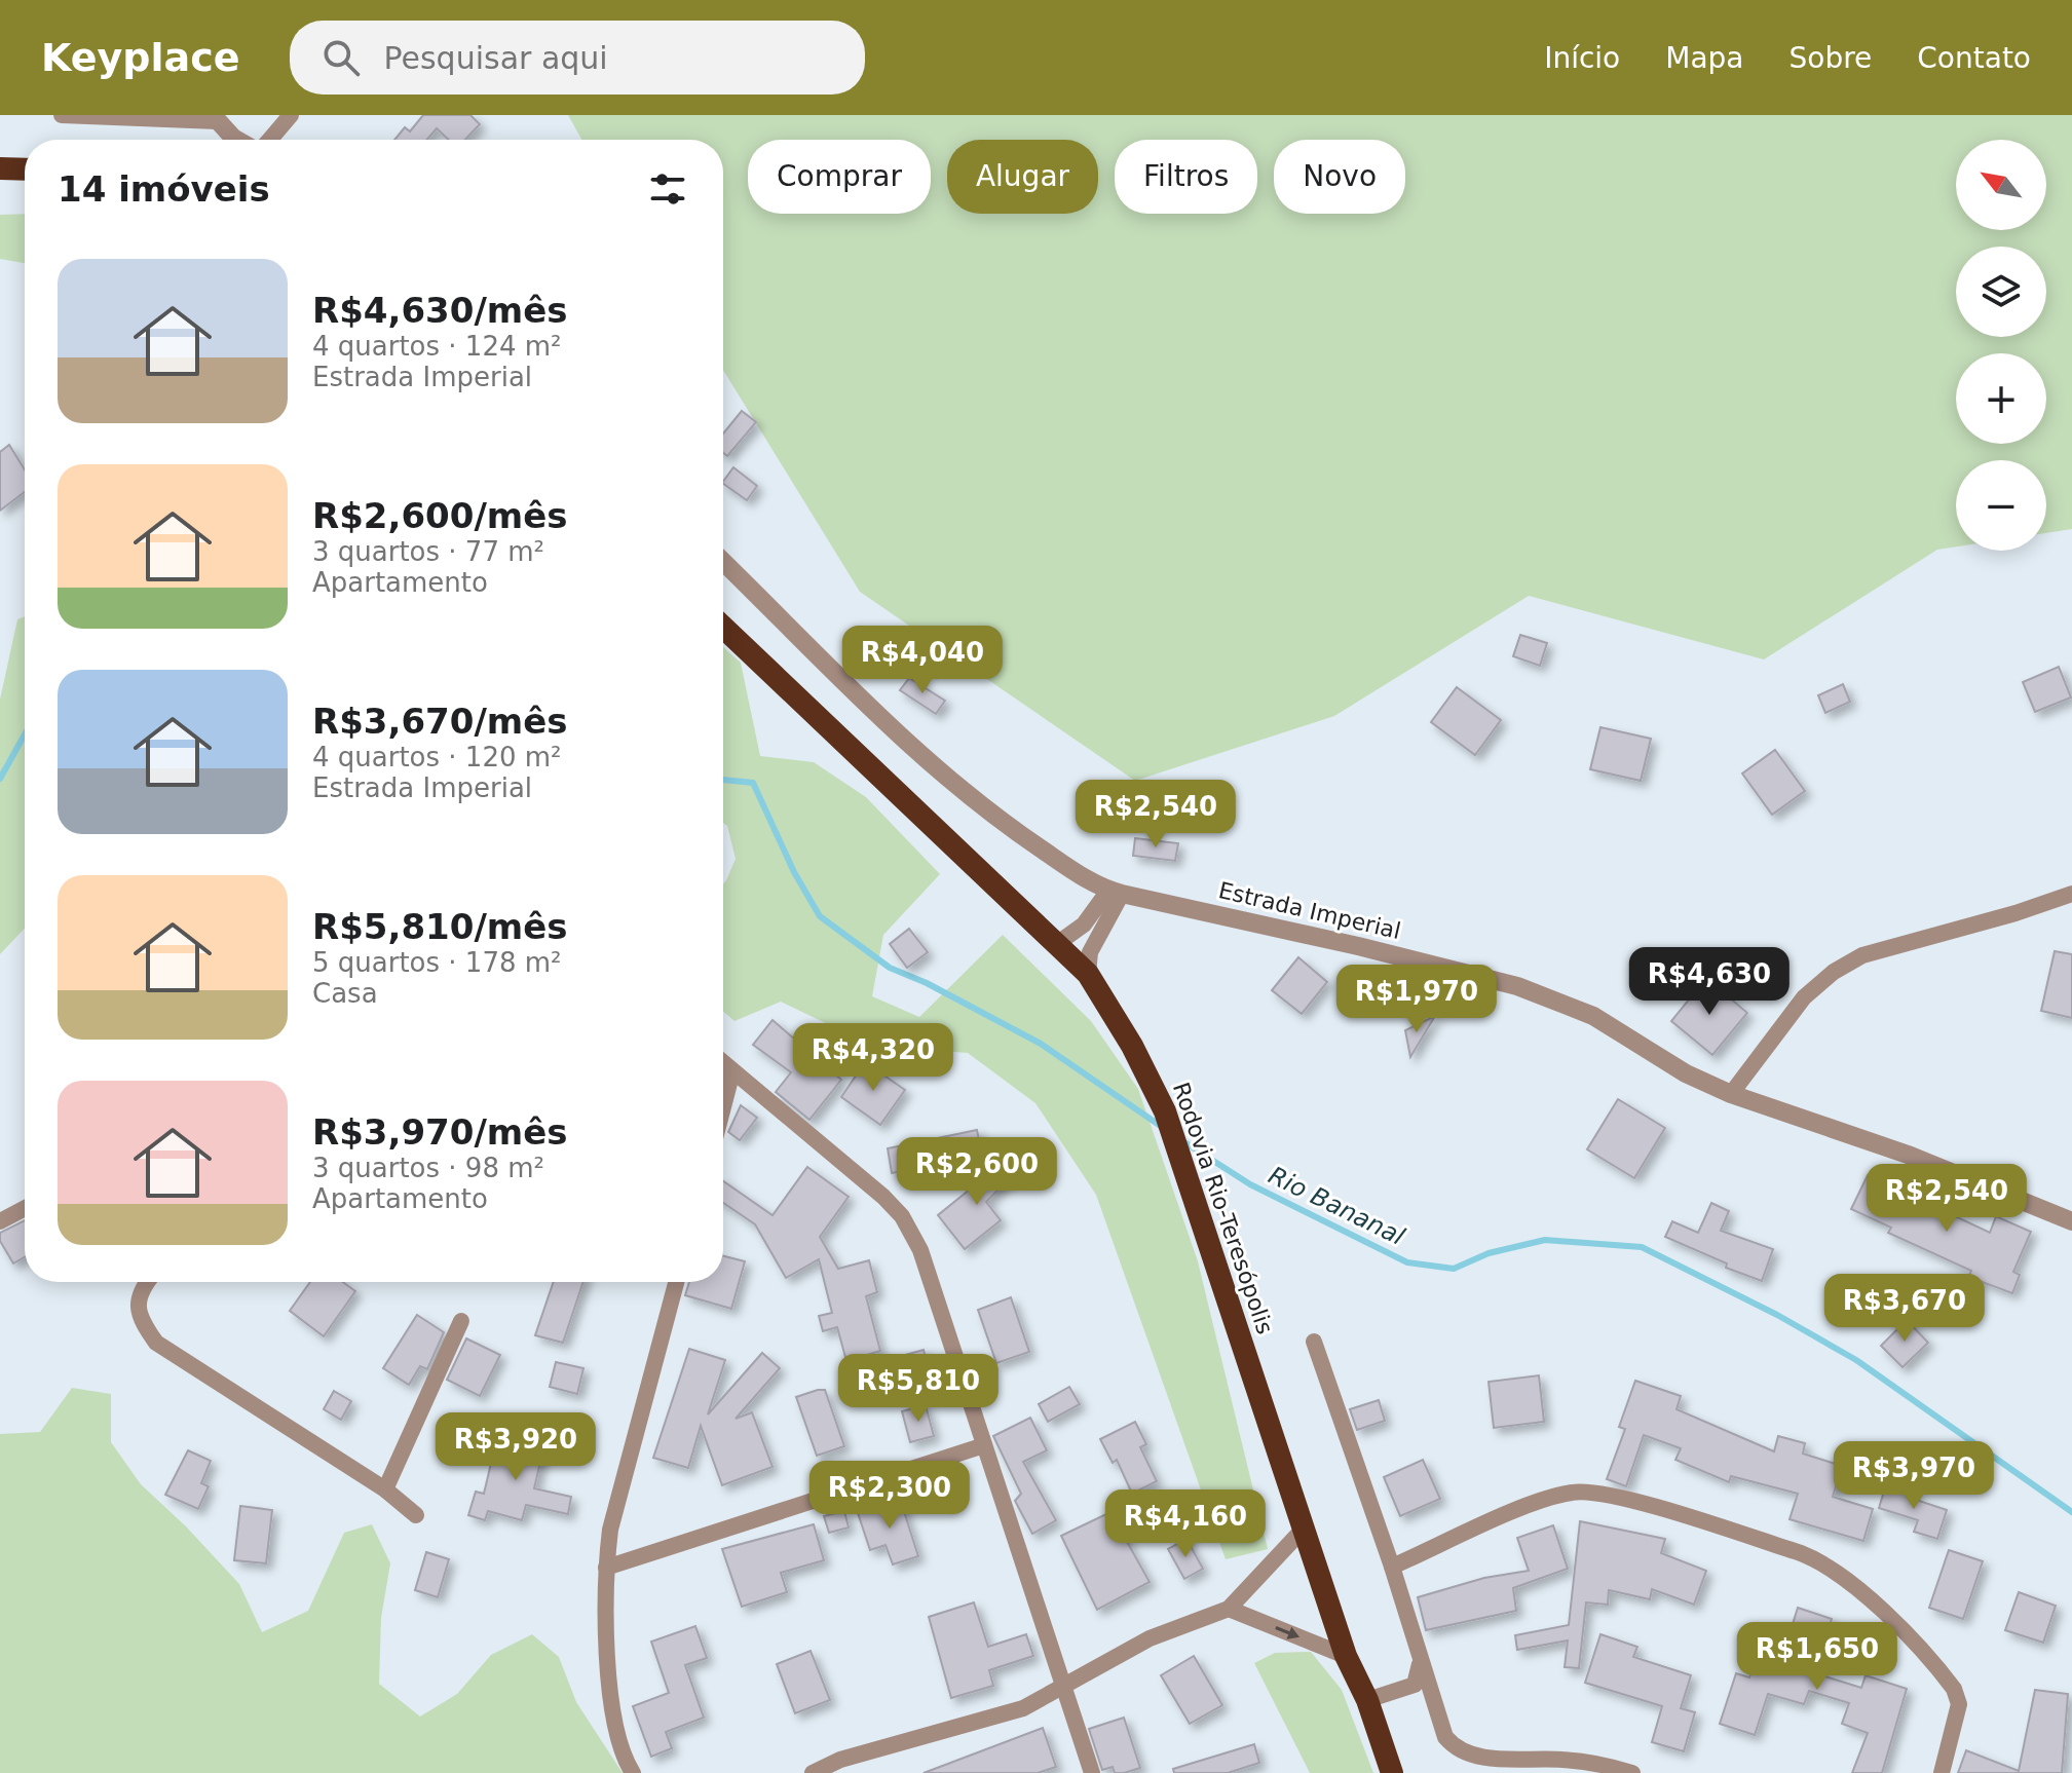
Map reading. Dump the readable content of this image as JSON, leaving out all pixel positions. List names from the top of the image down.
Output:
{
  "streets": {
    "highway": ["Rodovia Rio-Teresópolis"],
    "street": ["Estrada Imperial"]
  },
  "water": ["Rio Bananal"],
  "north": "top left",
  "page": {
    "header": "Keyplace",
    "search": "Pesquisar aqui",
    "nav": [
      "Início",
      "Mapa",
      "Sobre",
      "Contato"
    ],
    "map_buttons": ["+", "−"],
    "chip": [
      "Comprar",
      "Alugar",
      "Filtros",
      "Novo"
    ],
    "heading": "14 imóveis",
    "list": [
      {
        "name": "R$4,630/mês",
        "note": "4 quartos · 124 m² · Estrada Imperial"
      },
      {
        "name": "R$2,600/mês",
        "note": "3 quartos · 77 m² · Apartamento"
      },
      {
        "name": "R$3,670/mês",
        "note": "4 quartos · 120 m² · Estrada Imperial"
      },
      {
        "name": "R$5,810/mês",
        "note": "5 quartos · 178 m² · Casa"
      },
      {
        "name": "R$3,970/mês",
        "note": "3 quartos · 98 m² · Apartamento"
      }
    ],
    "price": [
      "R$4,040",
      "R$2,540",
      "R$4,630",
      "R$1,970",
      "R$4,320",
      "R$2,600",
      "R$2,540",
      "R$3,670",
      "R$5,810",
      "R$3,920",
      "R$3,970",
      "R$2,300",
      "R$4,160",
      "R$1,650"
    ]
  }
}
